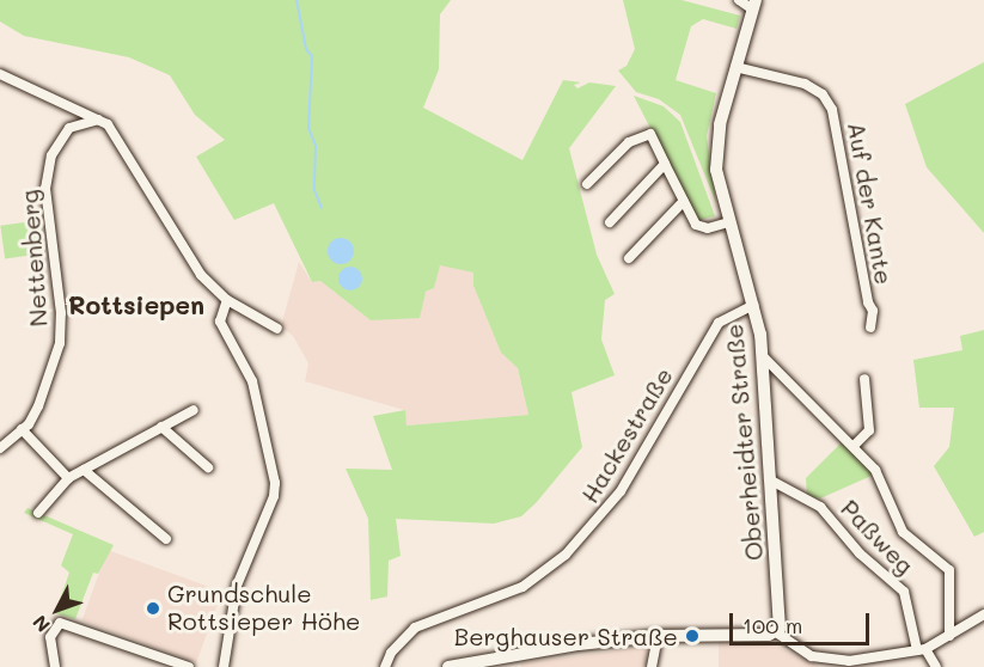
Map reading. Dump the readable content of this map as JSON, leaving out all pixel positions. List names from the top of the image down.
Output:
{
  "streets": {
    "street": [
      "Auf der Kante",
      "Nettenberg",
      "Hackestraße",
      "Oberheidter Straße",
      "Paßweg"
    ]
  },
  "crossings": [
    ["Auf der Kante", "Oberheidter Straße"],
    ["Hackestraße", "Oberheidter Straße"],
    ["Oberheidter Straße", "Paßweg"]
  ],
  "districts": ["Rottsiepen"],
  "places": ["Grundschule Rottsieper Höhe", "Berghauser Straße"],
  "scale_bar": "100 m",
  "north": "bottom left"
}
